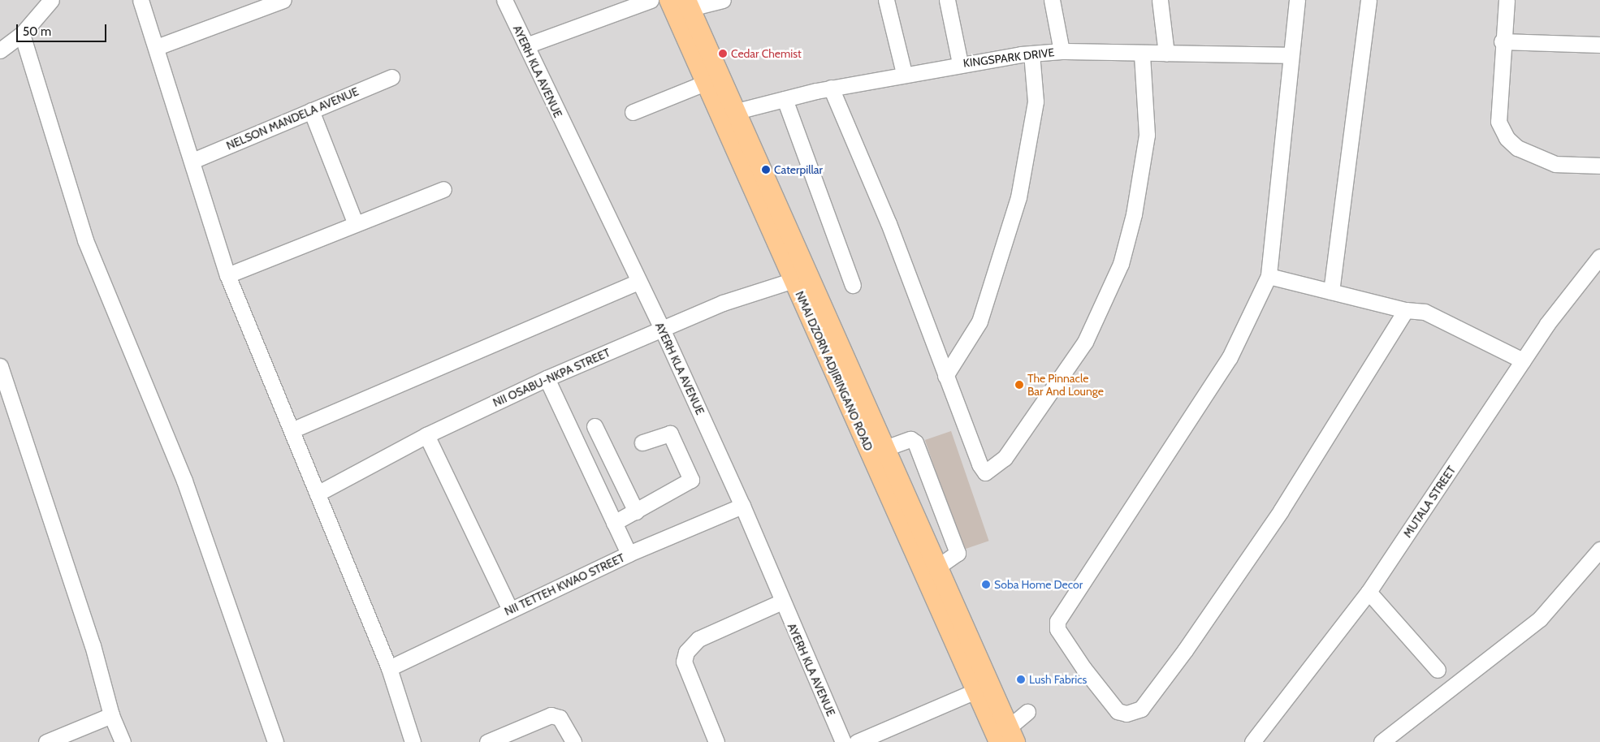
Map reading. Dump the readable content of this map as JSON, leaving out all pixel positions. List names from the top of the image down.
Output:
{
  "streets": {
    "main road": ["NMAI DZORN ADJIRINGANO ROAD"],
    "street": [
      "KINGSPARK DRIVE",
      "AYERH KLA AVENUE",
      "NELSON MANDELA AVENUE",
      "NII OSABU-NKPA STREET",
      "MUTALA STREET",
      "NII TETTEH KWAO STREET"
    ]
  },
  "crossings": [
    ["KINGSPARK DRIVE", "NMAI DZORN ADJIRINGANO ROAD"],
    ["AYERH KLA AVENUE", "NII OSABU-NKPA STREET"],
    ["AYERH KLA AVENUE", "NII TETTEH KWAO STREET"],
    ["NMAI DZORN ADJIRINGANO ROAD", "NII OSABU-NKPA STREET"]
  ],
  "places": [
    "Cedar Chemist",
    "Caterpillar",
    "The Pinnacle Bar And Lounge",
    "Soba Home Decor",
    "Lush Fabrics"
  ],
  "scale_bar": "50 m"
}
